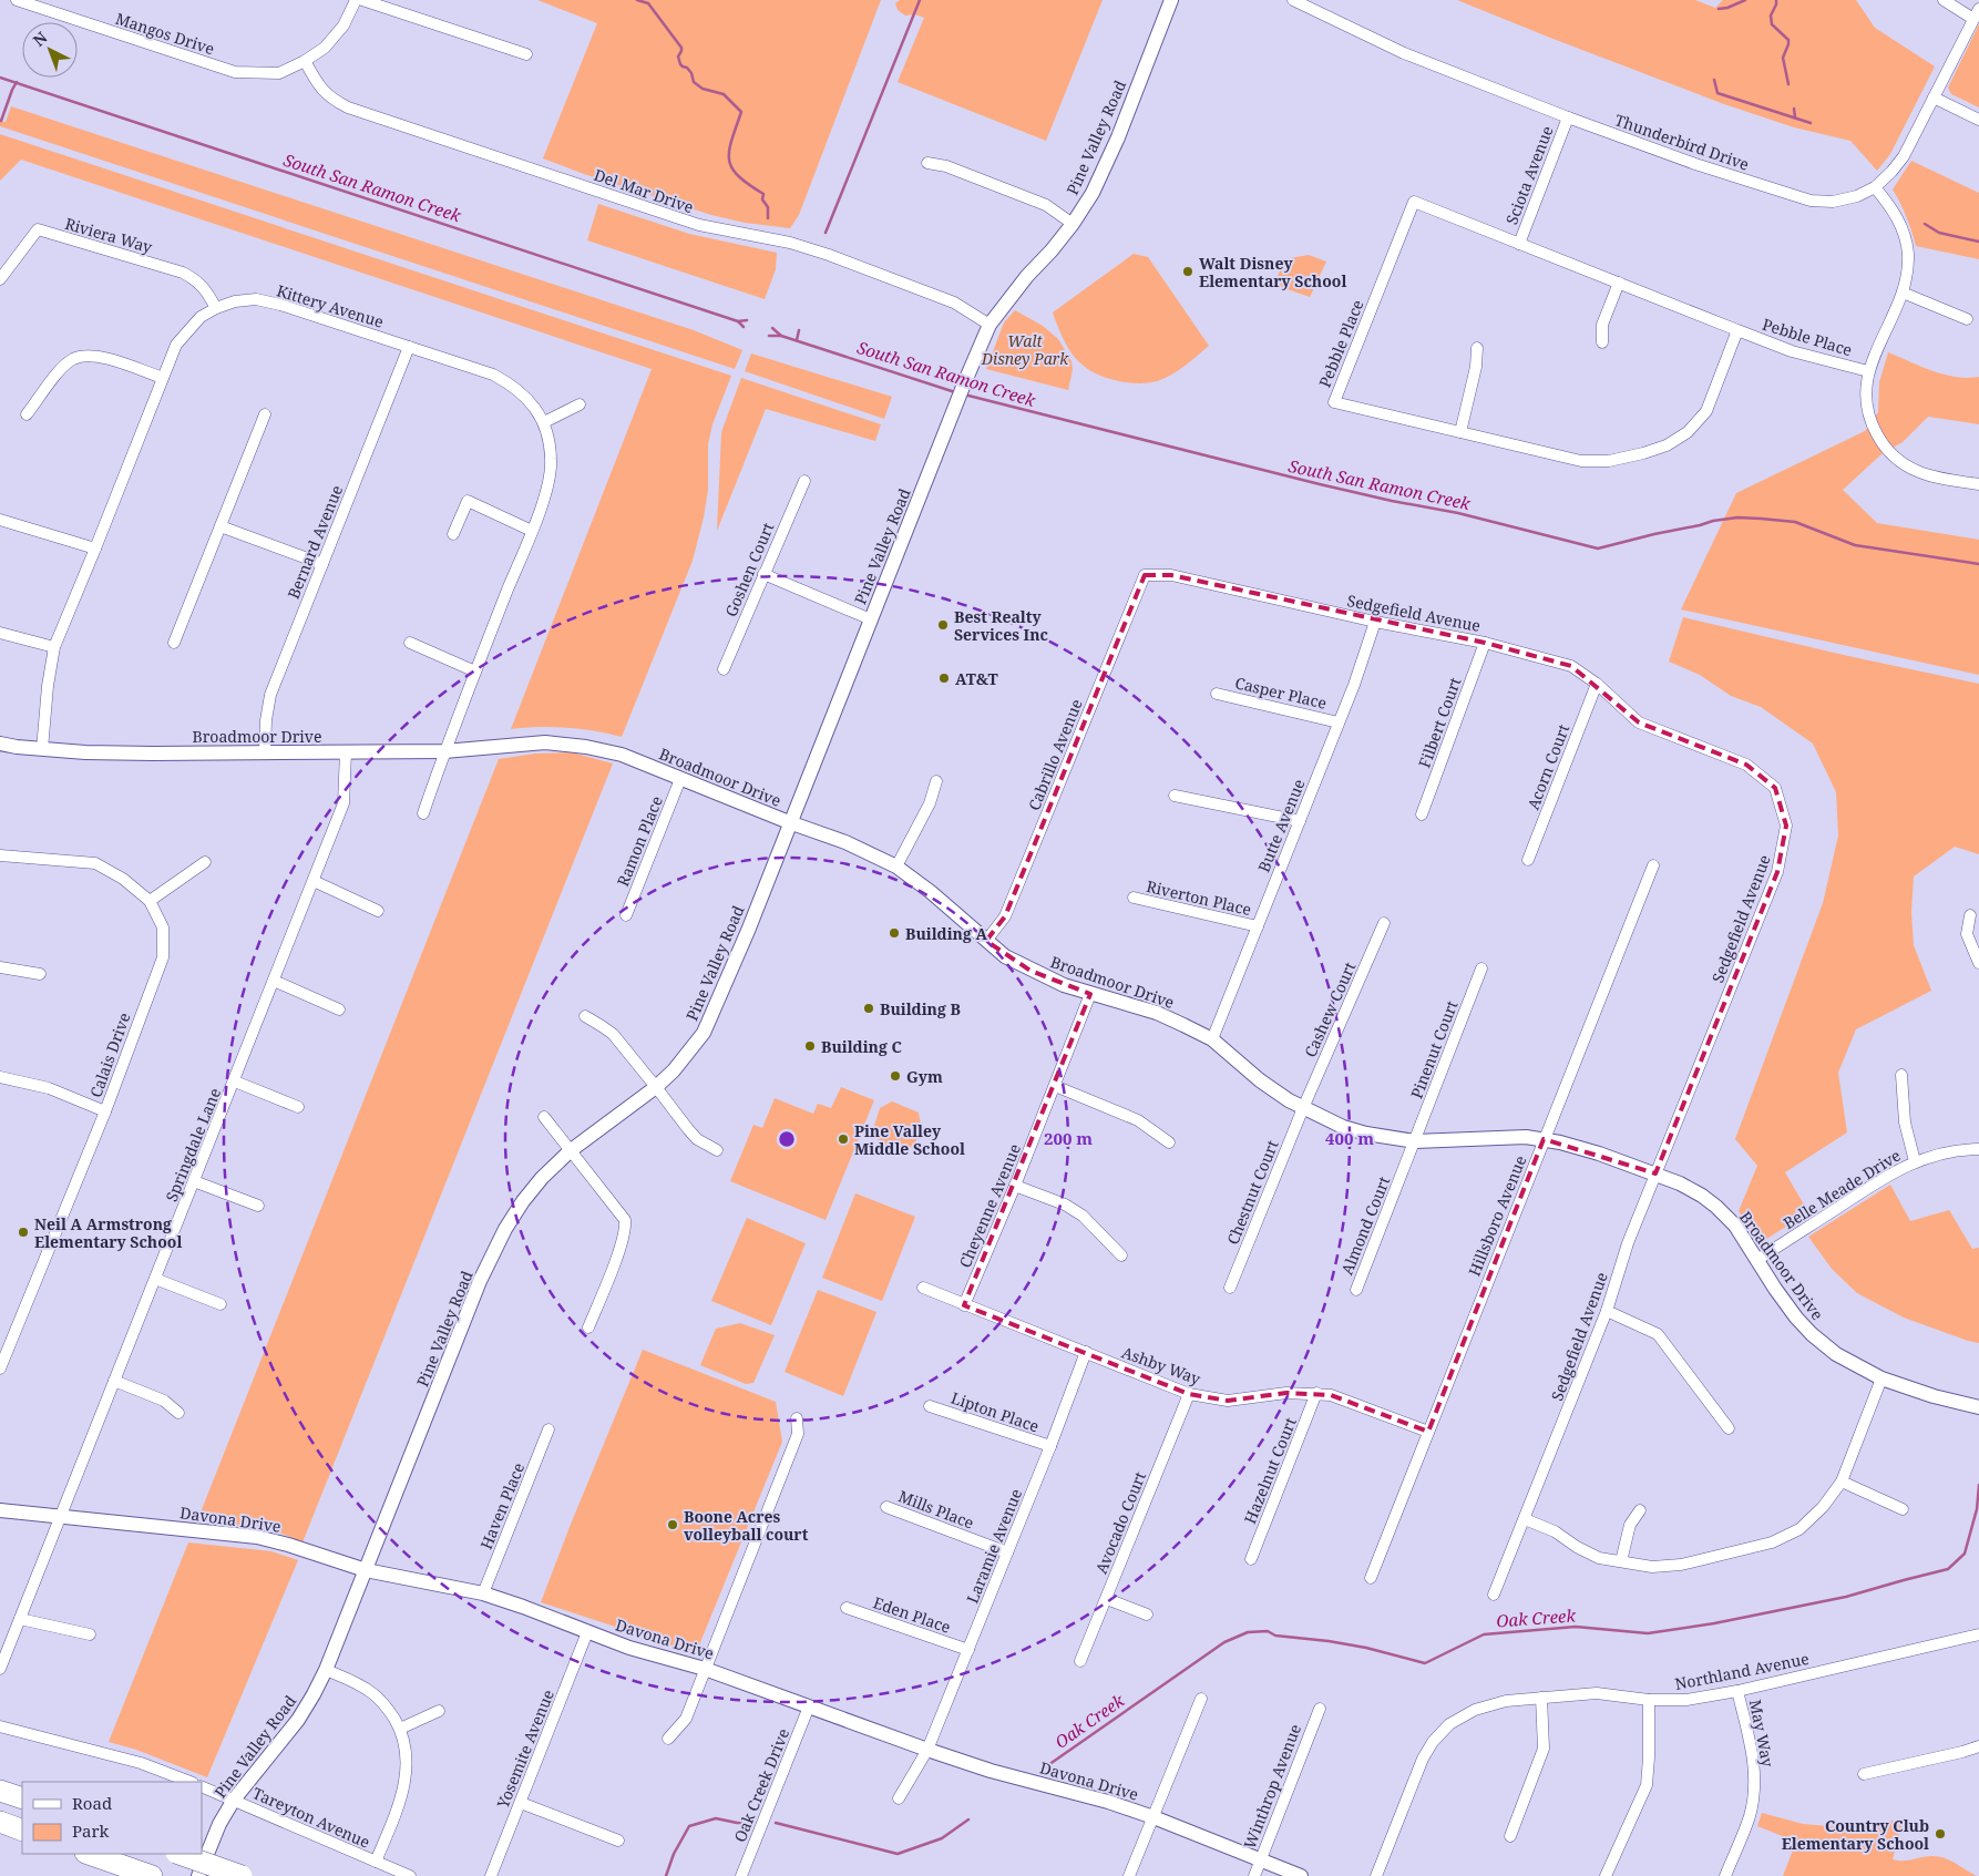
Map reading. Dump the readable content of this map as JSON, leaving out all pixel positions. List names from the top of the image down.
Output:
{
  "streets": {
    "street": [
      "Mangos Drive",
      "Pine Valley Road",
      "Thunderbird Drive",
      "Sciota Avenue",
      "Del Mar Drive",
      "Riviera Way",
      "Kittery Avenue",
      "Pebble Place",
      "Bernard Avenue",
      "Goshen Court",
      "Sedgefield Avenue",
      "Casper Place",
      "Filbert Court",
      "Broadmoor Drive",
      "Cabrillo Avenue",
      "Acorn Court",
      "Butte Avenue",
      "Ramon Place",
      "Riverton Place",
      "Cashew Court",
      "Pinenut Court",
      "Calais Drive",
      "Springdale Lane",
      "Belle Meade Drive",
      "Chestnut Court",
      "Cheyenne Avenue",
      "Hillsboro Avenue",
      "Almond Court",
      "Ashby Way",
      "Lipton Place",
      "Hazelnut Court",
      "Haven Place",
      "Mills Place",
      "Davona Drive",
      "Avocado Court",
      "Laramie Avenue",
      "Eden Place",
      "Northland Avenue",
      "May Way",
      "Yosemite Avenue",
      "Oak Creek Drive",
      "Winthrop Avenue",
      "Tareyton Avenue"
    ]
  },
  "crossings": [
    ["Mangos Drive", "Del Mar Drive"],
    ["Pine Valley Road", "Del Mar Drive"],
    ["Pine Valley Road", "Broadmoor Drive"],
    ["Pine Valley Road", "Davona Drive"],
    ["Pine Valley Road", "Tareyton Avenue"],
    ["Thunderbird Drive", "Sciota Avenue"],
    ["Sciota Avenue", "Pebble Place"],
    ["Riviera Way", "Kittery Avenue"],
    ["Kittery Avenue", "Bernard Avenue"],
    ["Kittery Avenue", "Broadmoor Drive"],
    ["Bernard Avenue", "Broadmoor Drive"],
    ["Sedgefield Avenue", "Filbert Court"],
    ["Sedgefield Avenue", "Broadmoor Drive"],
    ["Sedgefield Avenue", "Cabrillo Avenue"],
    ["Sedgefield Avenue", "Acorn Court"],
    ["Sedgefield Avenue", "Butte Avenue"],
    ["Casper Place", "Butte Avenue"],
    ["Broadmoor Drive", "Cabrillo Avenue"],
    ["Broadmoor Drive", "Butte Avenue"],
    ["Broadmoor Drive", "Ramon Place"],
    ["Broadmoor Drive", "Cashew Court"],
    ["Broadmoor Drive", "Pinenut Court"],
    ["Broadmoor Drive", "Springdale Lane"],
    ["Broadmoor Drive", "Belle Meade Drive"],
    ["Broadmoor Drive", "Chestnut Court"],
    ["Broadmoor Drive", "Cheyenne Avenue"],
    ["Broadmoor Drive", "Hillsboro Avenue"],
    ["Broadmoor Drive", "Almond Court"],
    ["Butte Avenue", "Riverton Place"],
    ["Cashew Court", "Chestnut Court"],
    ["Pinenut Court", "Almond Court"],
    ["Springdale Lane", "Davona Drive"],
    ["Cheyenne Avenue", "Ashby Way"],
    ["Hillsboro Avenue", "Ashby Way"],
    ["Ashby Way", "Hazelnut Court"],
    ["Ashby Way", "Avocado Court"],
    ["Ashby Way", "Laramie Avenue"],
    ["Lipton Place", "Laramie Avenue"],
    ["Haven Place", "Davona Drive"],
    ["Mills Place", "Laramie Avenue"],
    ["Davona Drive", "Laramie Avenue"],
    ["Davona Drive", "Yosemite Avenue"],
    ["Davona Drive", "Oak Creek Drive"],
    ["Davona Drive", "Winthrop Avenue"],
    ["Laramie Avenue", "Eden Place"],
    ["Northland Avenue", "May Way"]
  ],
  "water": ["South San Ramon Creek", "Oak Creek"],
  "parks": ["Walt Disney Park"],
  "places": [
    "Walt Disney Elementary School",
    "Best Realty Services Inc",
    "AT&T",
    "Building A",
    "Building B",
    "Building C",
    "Gym",
    "Pine Valley Middle School",
    "Neil A Armstrong Elementary School",
    "Boone Acres volleyball court",
    "Country Club Elementary School"
  ],
  "legend": ["Road", "Park"],
  "north": "top left",
  "rings": ["200 m", "400 m"]
}
